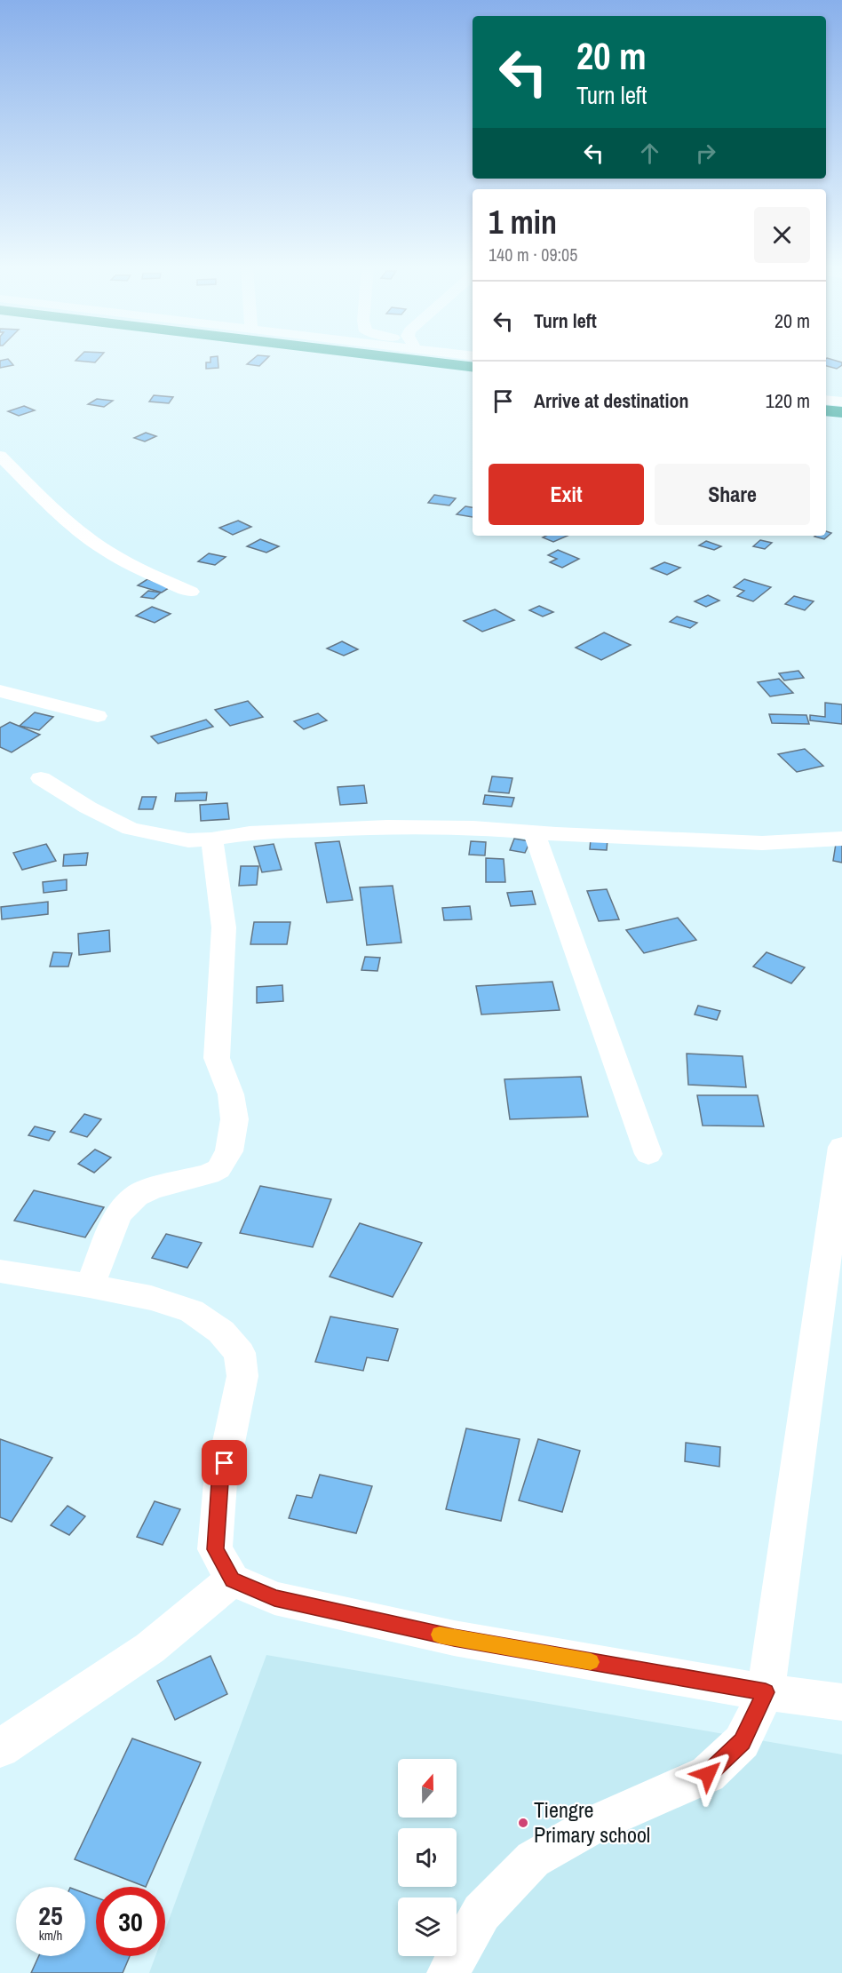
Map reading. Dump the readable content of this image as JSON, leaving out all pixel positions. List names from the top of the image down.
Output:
{
  "places": ["Tiengre Primary school"],
  "north": "top",
  "page": {
    "turn": ["20 m", "Turn left"],
    "heading": ["1 min", "140 m · 09:05"],
    "list": [
      {
        "name": "Turn left",
        "value": "20 m"
      },
      {
        "name": "Arrive at destination",
        "value": "120 m"
      }
    ],
    "buttons": ["Exit", "Share"],
    "speed": "25 km/h",
    "limit": "30"
  }
}
